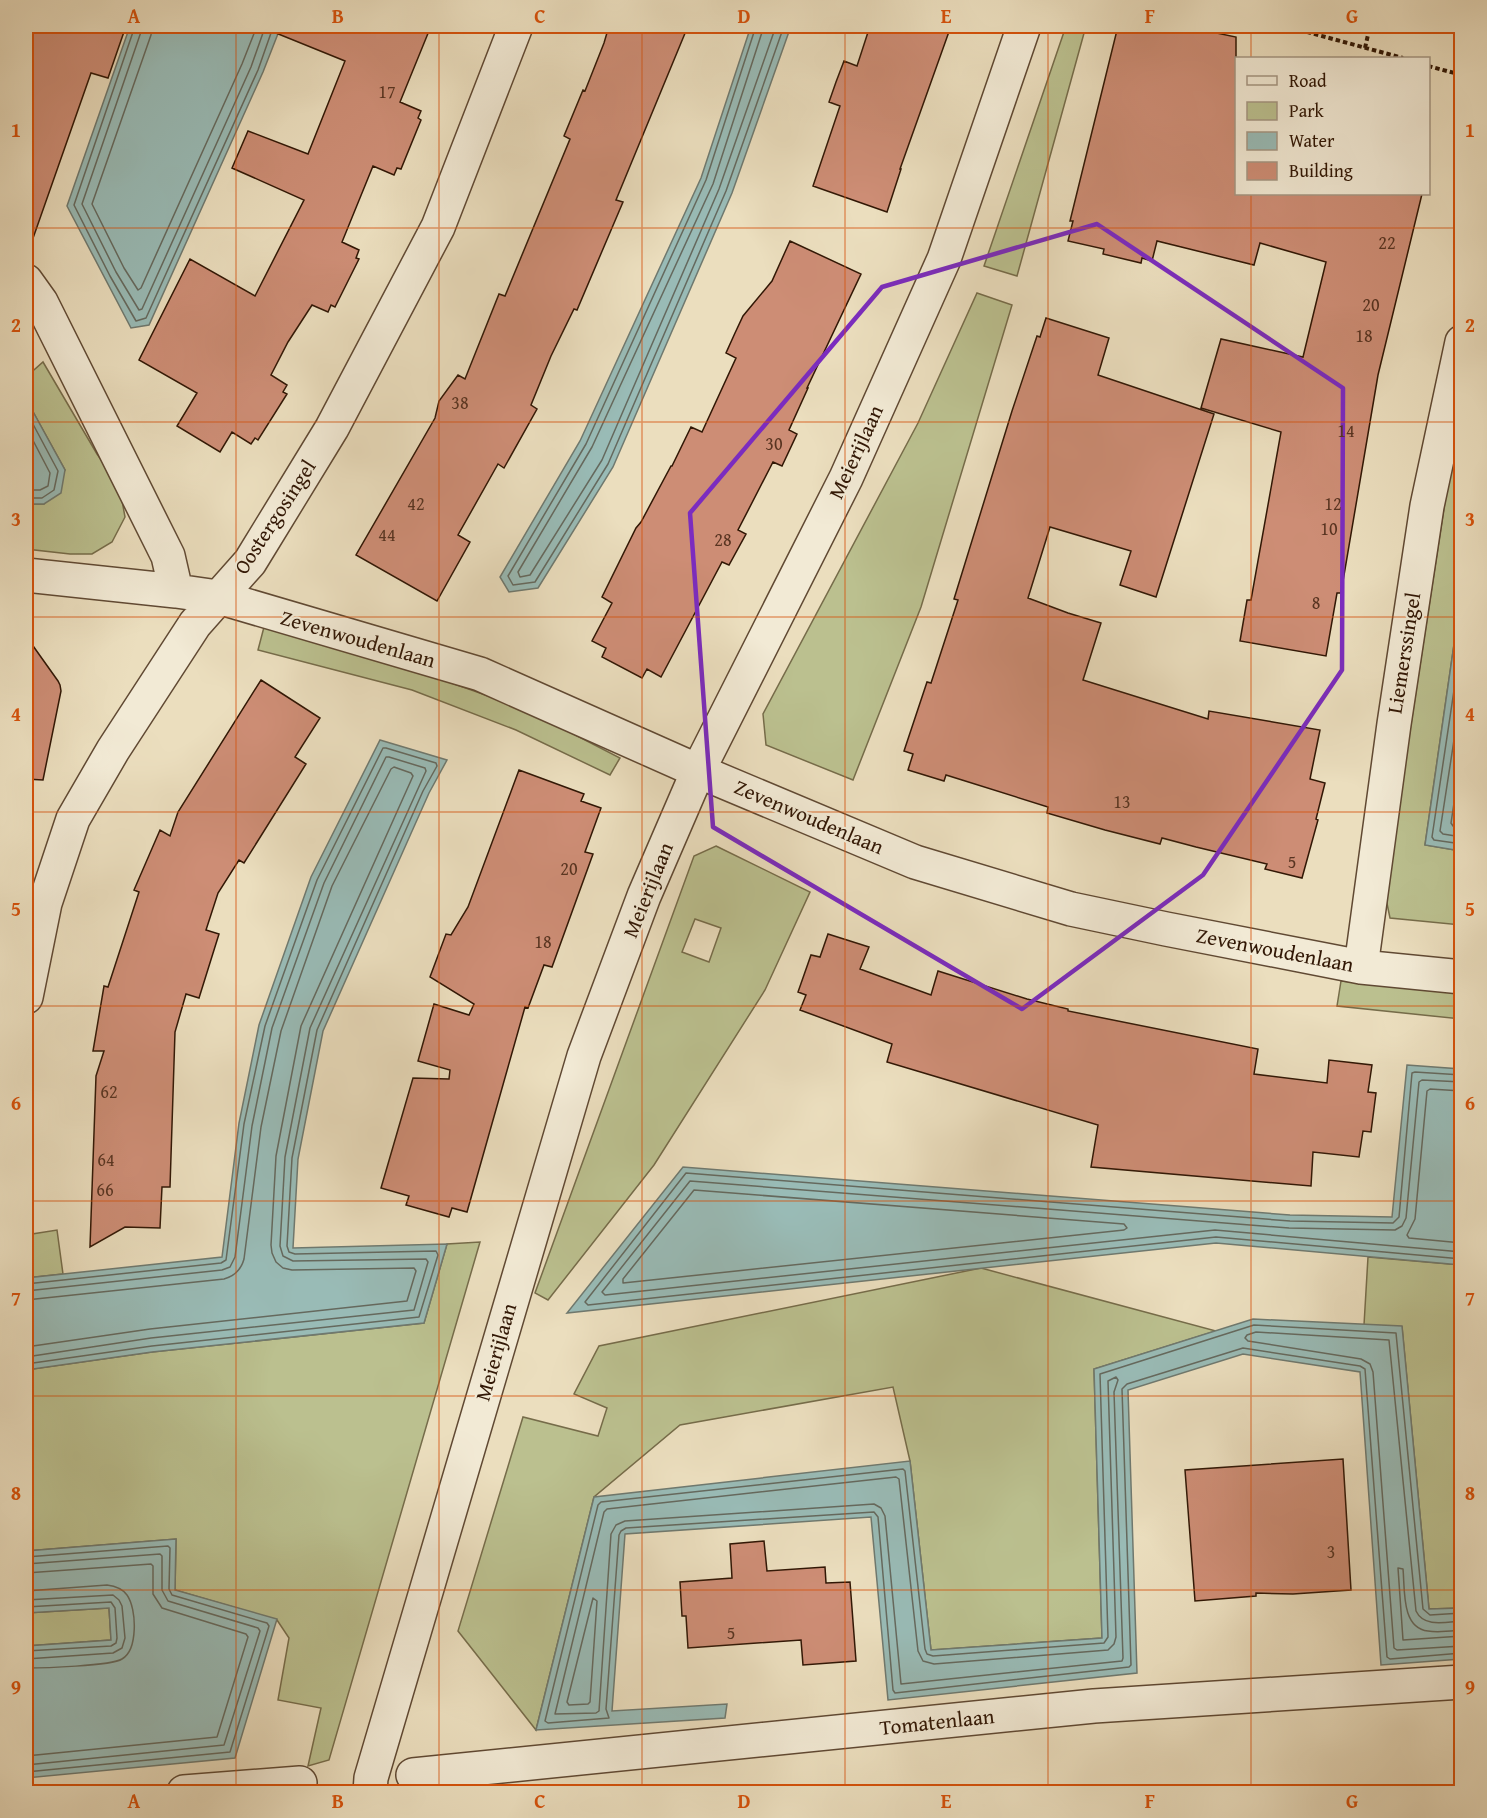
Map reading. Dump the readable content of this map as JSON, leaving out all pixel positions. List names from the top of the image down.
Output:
{
  "streets": {
    "street": [
      "Meierijlaan",
      "Oostergosingel",
      "Zevenwoudenlaan",
      "Liemerssingel",
      "Tomatenlaan"
    ]
  },
  "crossings": [
    ["Meierijlaan", "Zevenwoudenlaan"],
    ["Oostergosingel", "Zevenwoudenlaan"],
    ["Zevenwoudenlaan", "Liemerssingel"]
  ],
  "house_numbers": [
    "17",
    "22",
    "20",
    "18",
    "38",
    "14",
    "30",
    "42",
    "12",
    "10",
    "44",
    "28",
    "8",
    "13",
    "5",
    "20",
    "18",
    "62",
    "64",
    "66",
    "3",
    "5"
  ],
  "legend": [
    "Road",
    "Park",
    "Water",
    "Building"
  ],
  "grid": {
    "columns": [
      "A",
      "B",
      "C",
      "D",
      "E",
      "F",
      "G"
    ],
    "rows": [
      "1",
      "2",
      "3",
      "4",
      "5",
      "6",
      "7",
      "8",
      "9"
    ]
  }
}
